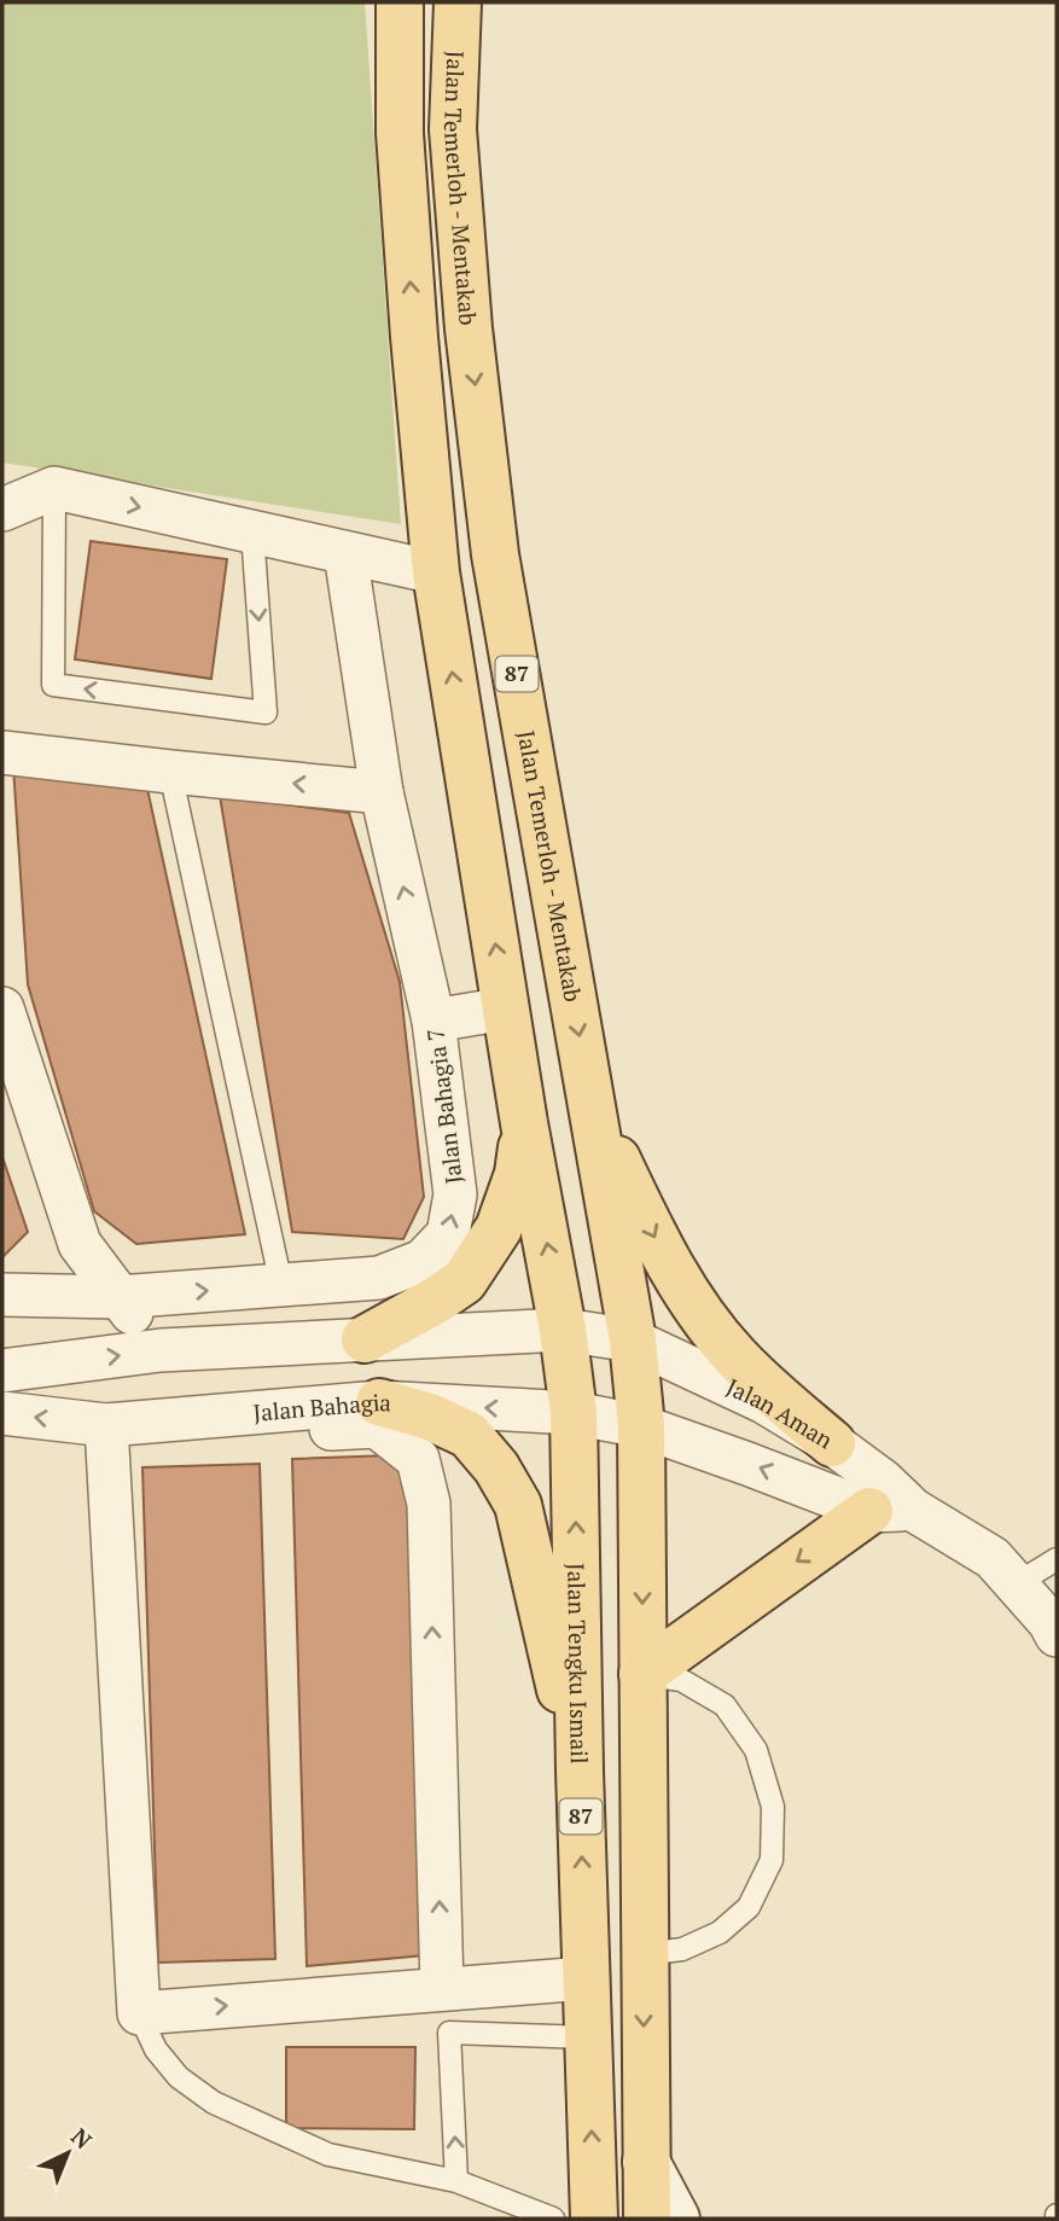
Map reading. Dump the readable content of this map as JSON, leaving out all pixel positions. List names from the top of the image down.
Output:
{
  "streets": {
    "main road": ["Jalan Temerloh - Mentakab", "87", "Jalan Tengku Ismail"],
    "street": ["Jalan Bahagia 7", "Jalan Bahagia", "Jalan Aman"]
  },
  "crossings": [
    ["Jalan Temerloh - Mentakab", "87"],
    ["Jalan Temerloh - Mentakab", "Jalan Bahagia"],
    ["Jalan Temerloh - Mentakab", "Jalan Aman"],
    ["87", "Jalan Bahagia"],
    ["87", "Jalan Tengku Ismail"],
    ["Jalan Bahagia", "Jalan Aman"],
    ["Jalan Bahagia", "Jalan Tengku Ismail"]
  ],
  "north": "top right"
}
